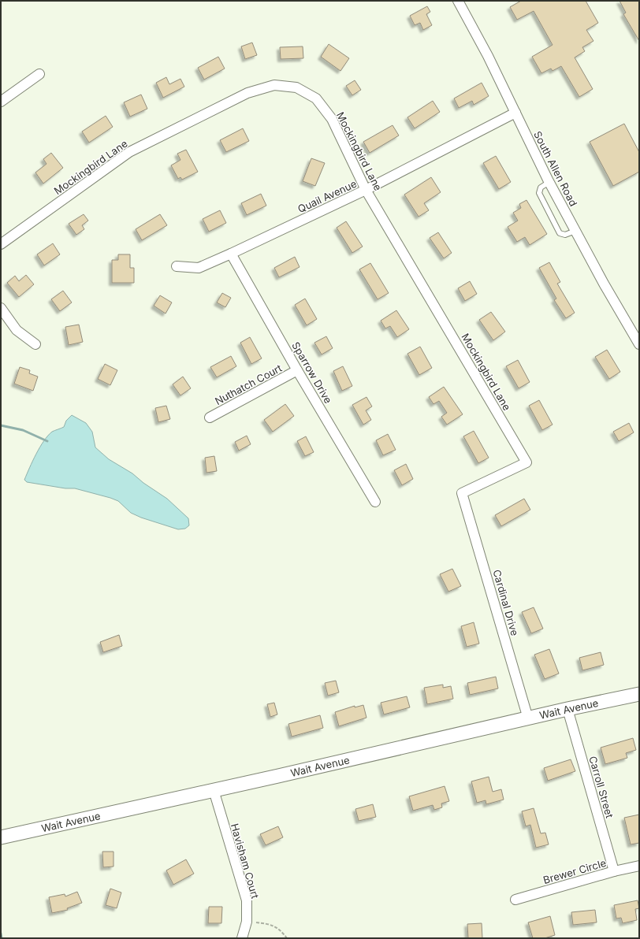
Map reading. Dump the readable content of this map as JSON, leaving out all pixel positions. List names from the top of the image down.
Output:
{
  "streets": {
    "main road": ["Wait Avenue"],
    "street": [
      "Mockingbird Lane",
      "South Allen Road",
      "Quail Avenue",
      "Sparrow Drive",
      "Nuthatch Court",
      "Cardinal Drive",
      "Carroll Street",
      "Havisham Court",
      "Brewer Circle"
    ]
  },
  "crossings": [
    ["Mockingbird Lane", "Quail Avenue"],
    ["Mockingbird Lane", "Cardinal Drive"],
    ["South Allen Road", "Quail Avenue"],
    ["Quail Avenue", "Sparrow Drive"],
    ["Sparrow Drive", "Nuthatch Court"],
    ["Cardinal Drive", "Wait Avenue"],
    ["Wait Avenue", "Carroll Street"],
    ["Wait Avenue", "Havisham Court"],
    ["Carroll Street", "Brewer Circle"]
  ]
}
